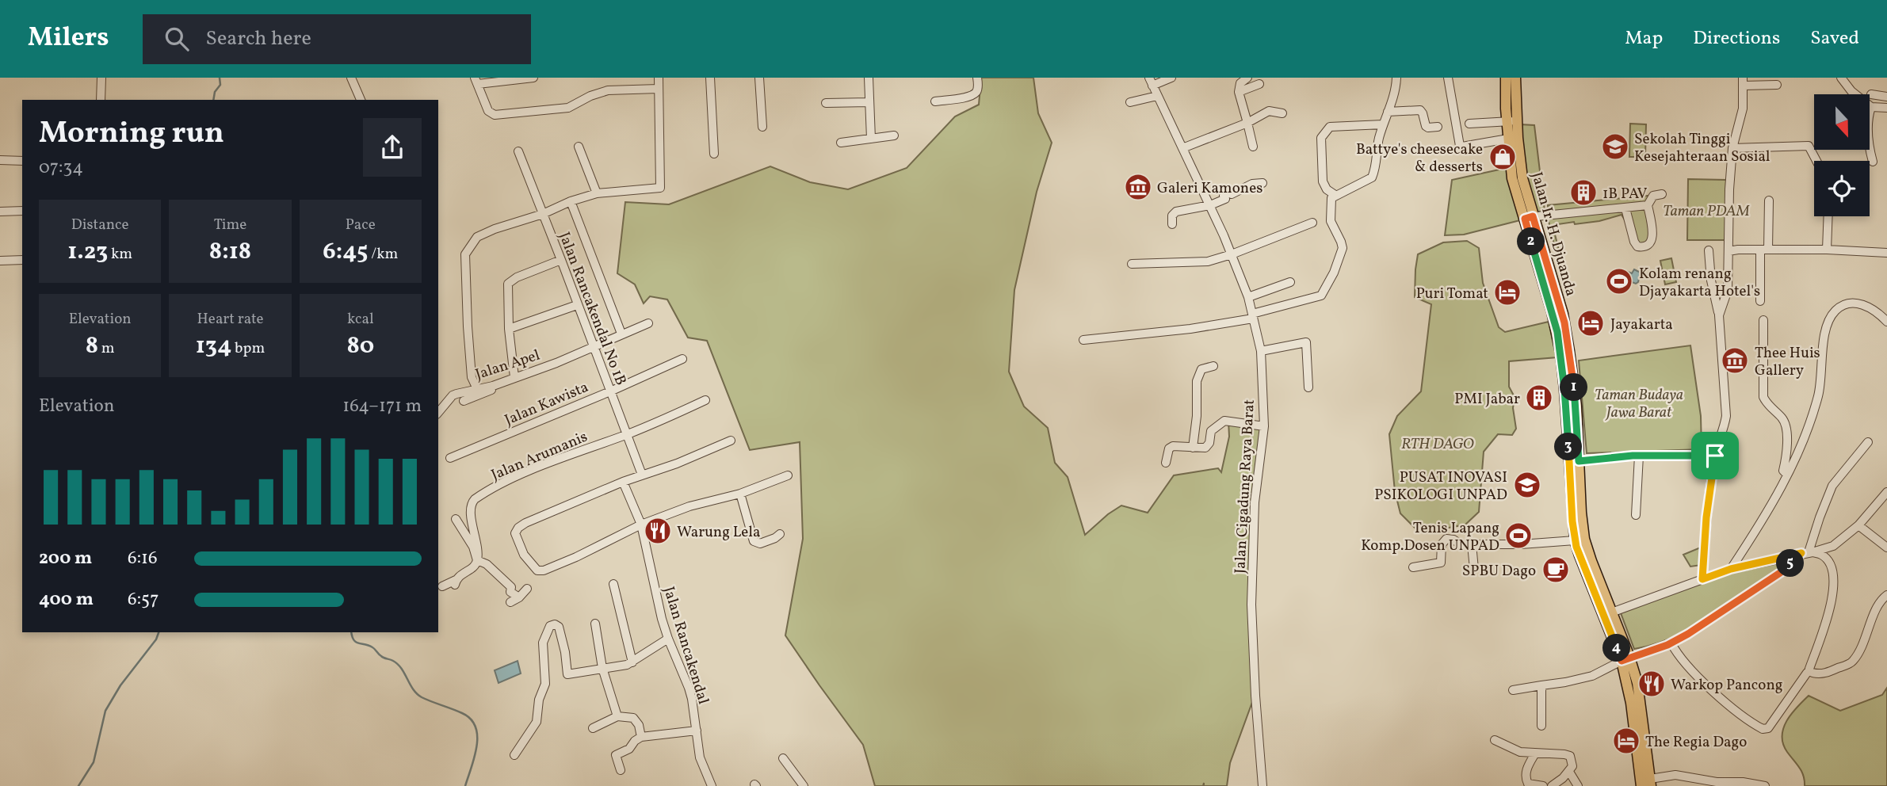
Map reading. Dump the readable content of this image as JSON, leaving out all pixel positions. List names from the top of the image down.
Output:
{
  "streets": {
    "main road": ["Jalan Ir. H. Djuanda"],
    "street": [
      "Jalan Rancakendal No 1B",
      "Jalan Apel",
      "Jalan Kawista",
      "Jalan Arumanis",
      "Jalan Cigadung Raya Barat",
      "Jalan Rancakendal"
    ]
  },
  "crossings": [
    ["Jalan Rancakendal No 1B", "Jalan Apel"],
    ["Jalan Rancakendal No 1B", "Jalan Kawista"],
    ["Jalan Rancakendal No 1B", "Jalan Arumanis"]
  ],
  "parks": ["Taman PDAM", "Taman Budaya Jawa Barat", "RTH DAGO"],
  "places": {
    "school or university": ["Sekolah Tinggi Kesejahteraan Sosial", "PUSAT INOVASI PSIKOLOGI UNPAD"],
    "shop": ["Battye's cheesecake & desserts"],
    "museum": ["Galeri Kamones", "Thee Huis Gallery"],
    "building": ["1B PAV", "PMI Jabar"],
    "sports": ["Kolam renang Djayakarta Hotel's", "Tenis Lapang Komp.Dosen UNPAD"],
    "hotel": ["Puri Tomat", "Jayakarta", "The Regia Dago"],
    "restaurant": ["Warung Lela", "Warkop Pancong"],
    "cafe": ["SPBU Dago"]
  },
  "north": "bottom",
  "page": {
    "header": "Milers",
    "search": "Search here",
    "nav": ["Map", "Directions", "Saved"],
    "heading": ["Morning run", "07:34"],
    "stats": [
      ["Distance", "1.23 km"],
      ["Time", "8:18"],
      ["Pace", "6:45 /km"],
      ["Elevation", "8 m"],
      ["Heart rate", "134 bpm"],
      ["kcal", "80"]
    ],
    "pins": [
      "2",
      "1",
      "3",
      "5",
      "4"
    ],
    "chart": ["Elevation", "164–171 m"],
    "list": [
      {
        "name": "200 m",
        "note": "6:16"
      },
      {
        "name": "400 m",
        "note": "6:57"
      }
    ]
  }
}
